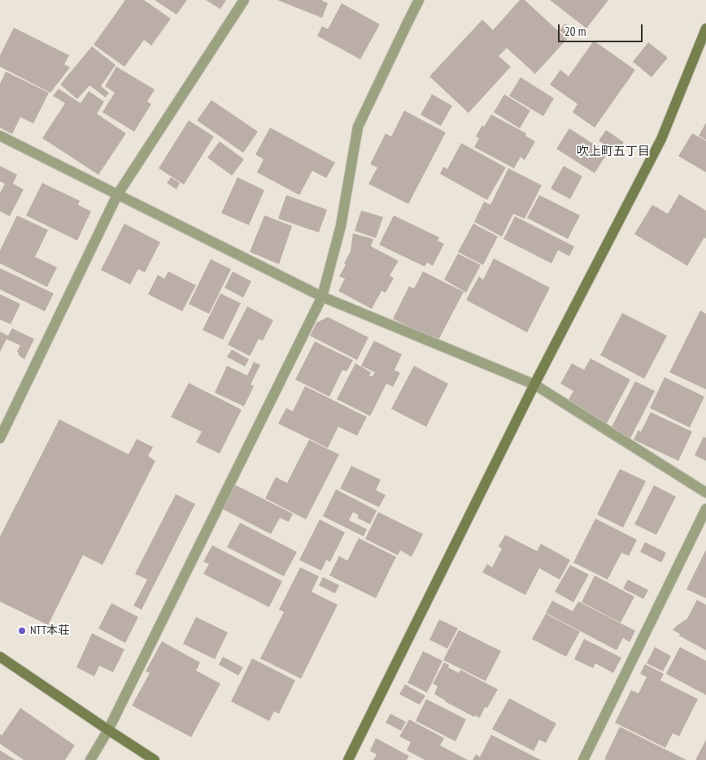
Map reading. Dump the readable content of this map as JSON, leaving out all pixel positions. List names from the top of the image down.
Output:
{
  "districts": ["吹上町五丁目"],
  "places": ["NTT本荘"],
  "scale_bar": "20 m"
}
